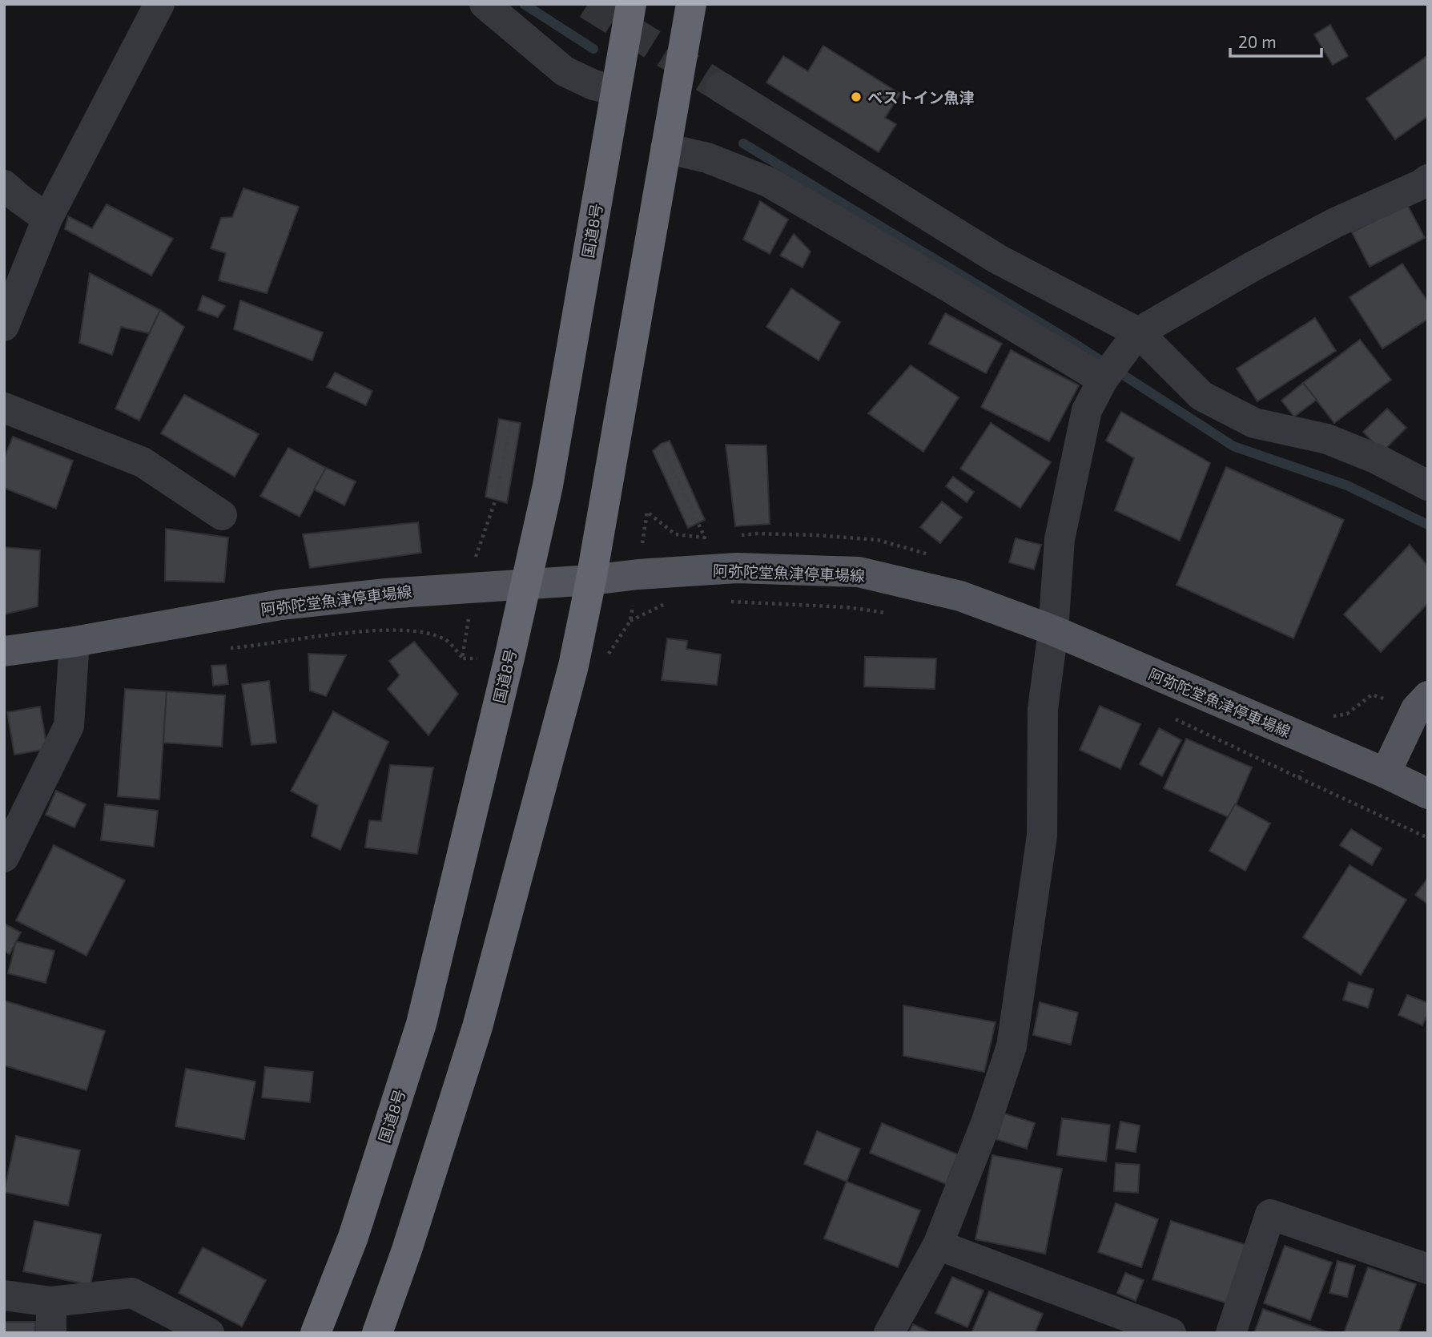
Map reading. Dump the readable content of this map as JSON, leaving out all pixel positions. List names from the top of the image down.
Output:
{
  "streets": {
    "highway": ["国道8号"],
    "main road": ["阿弥陀堂魚津停車場線"]
  },
  "crossings": [
    ["国道8号", "阿弥陀堂魚津停車場線"]
  ],
  "places": ["ベストイン魚津"],
  "scale_bar": "20 m"
}
